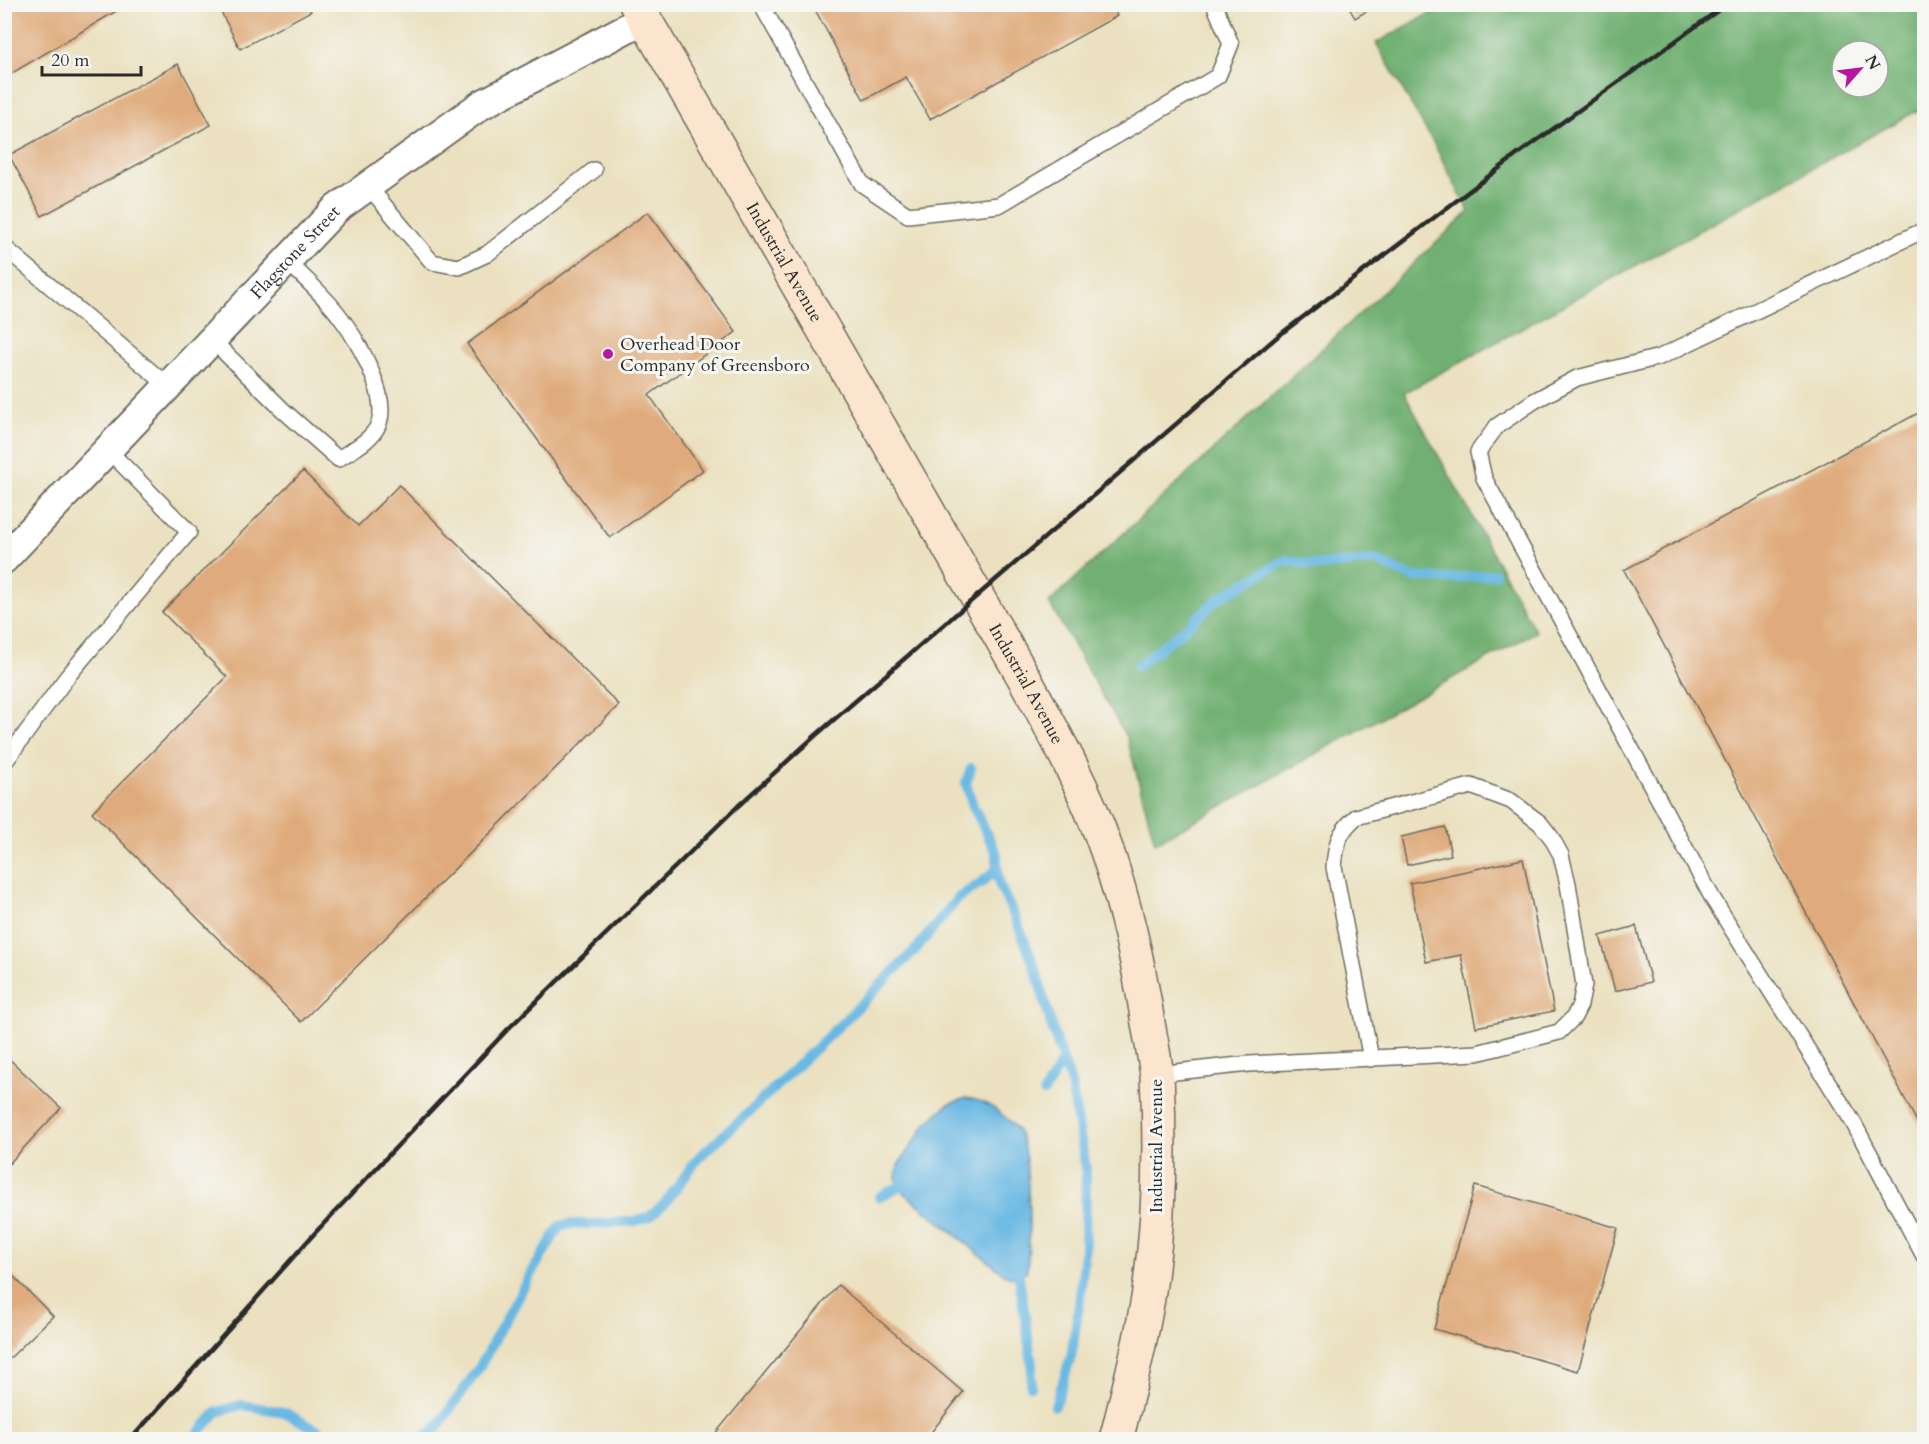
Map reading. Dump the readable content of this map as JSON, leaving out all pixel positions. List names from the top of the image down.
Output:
{
  "streets": {
    "main road": ["Industrial Avenue"],
    "street": ["Flagstone Street"]
  },
  "crossings": [
    ["Flagstone Street", "Industrial Avenue"]
  ],
  "places": ["Overhead Door Company of Greensboro"],
  "scale_bar": "20 m",
  "north": "top right"
}
